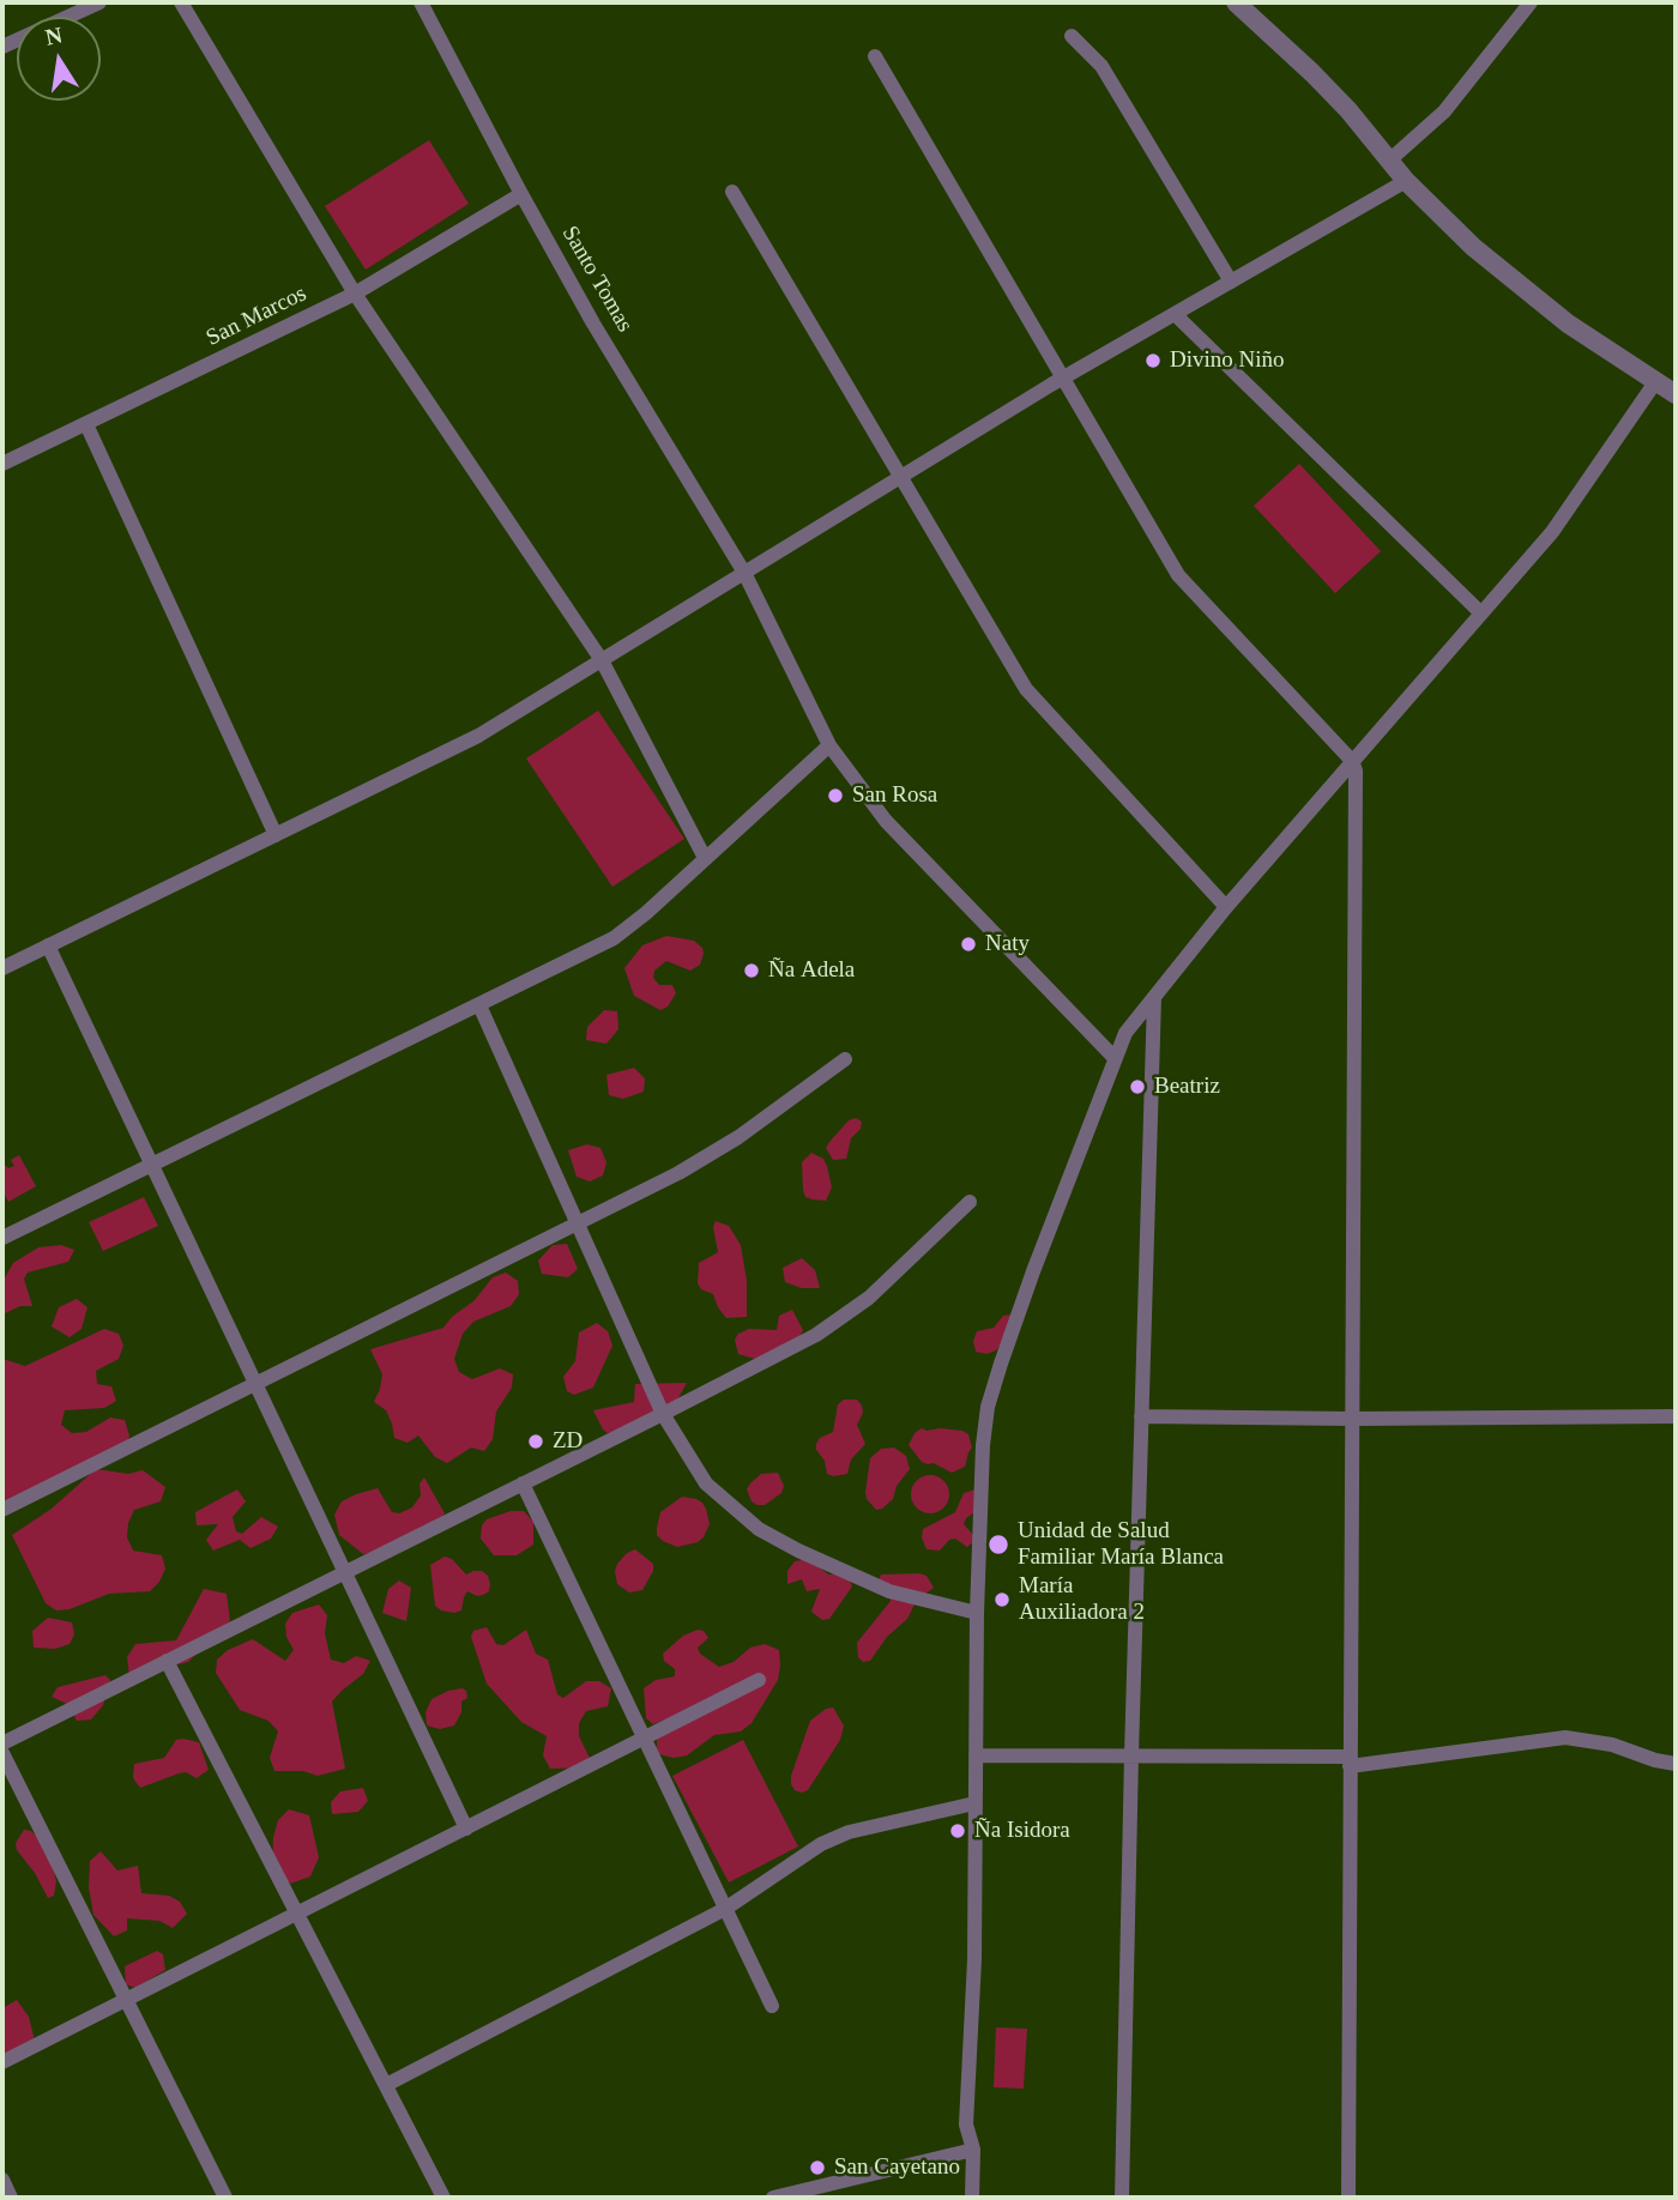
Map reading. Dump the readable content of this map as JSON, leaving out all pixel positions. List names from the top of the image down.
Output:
{
  "streets": {
    "street": ["Santo Tomas", "San Marcos"]
  },
  "crossings": [
    ["Santo Tomas", "San Marcos"]
  ],
  "places": [
    "Divino Niño",
    "San Rosa",
    "Naty",
    "Ña Adela",
    "Beatriz",
    "ZD",
    "Unidad de Salud Familiar María Blanca",
    "María Auxiliadora 2",
    "Ña Isidora",
    "San Cayetano"
  ],
  "north": "top"
}
